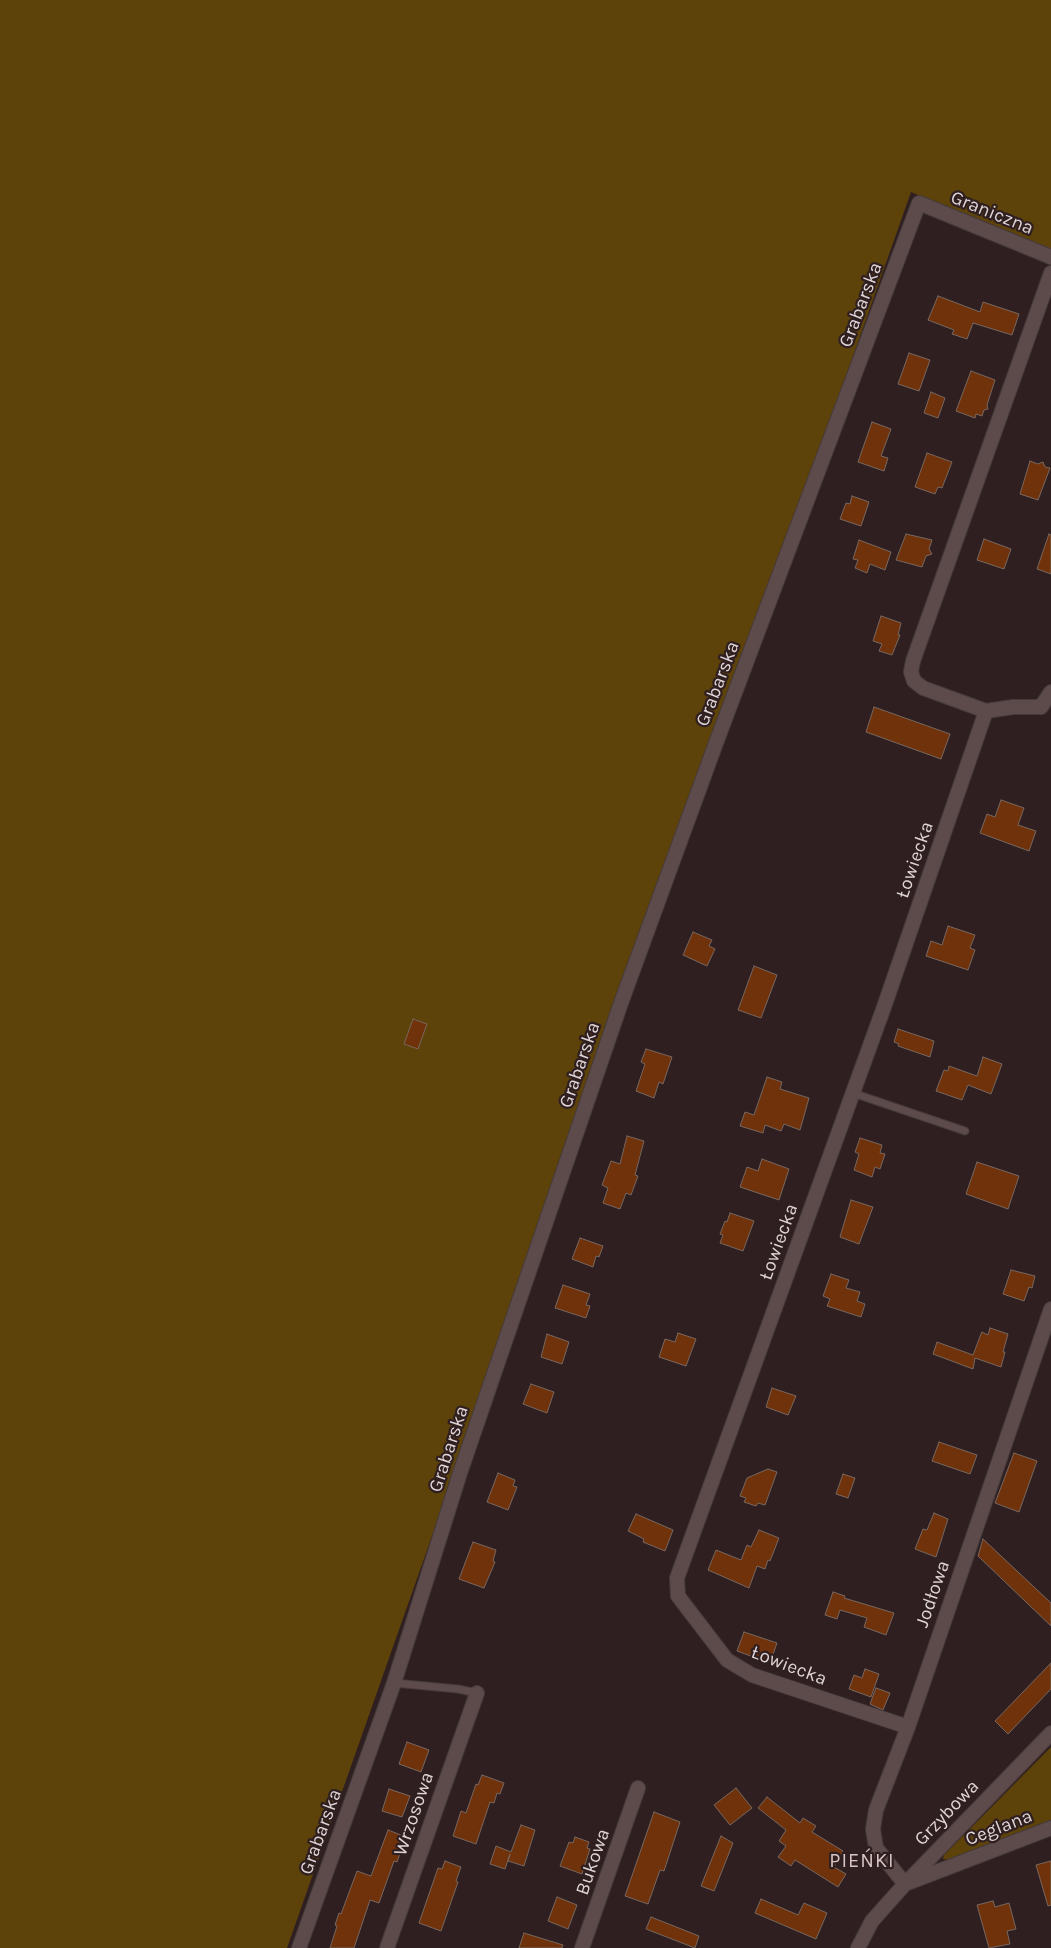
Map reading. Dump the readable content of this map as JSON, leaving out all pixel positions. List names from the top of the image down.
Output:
{
  "streets": {
    "street": [
      "Graniczna",
      "Grabarska",
      "Łowiecka",
      "Jodłowa",
      "Grzybowa",
      "Wrzosowa",
      "Ceglana",
      "Bukowa"
    ]
  },
  "crossings": [
    ["Graniczna", "Grabarska"],
    ["Łowiecka", "Jodłowa"],
    ["Jodłowa", "Grzybowa"],
    ["Jodłowa", "Ceglana"],
    ["Grzybowa", "Ceglana"]
  ],
  "districts": ["PIEŃKI"]
}
